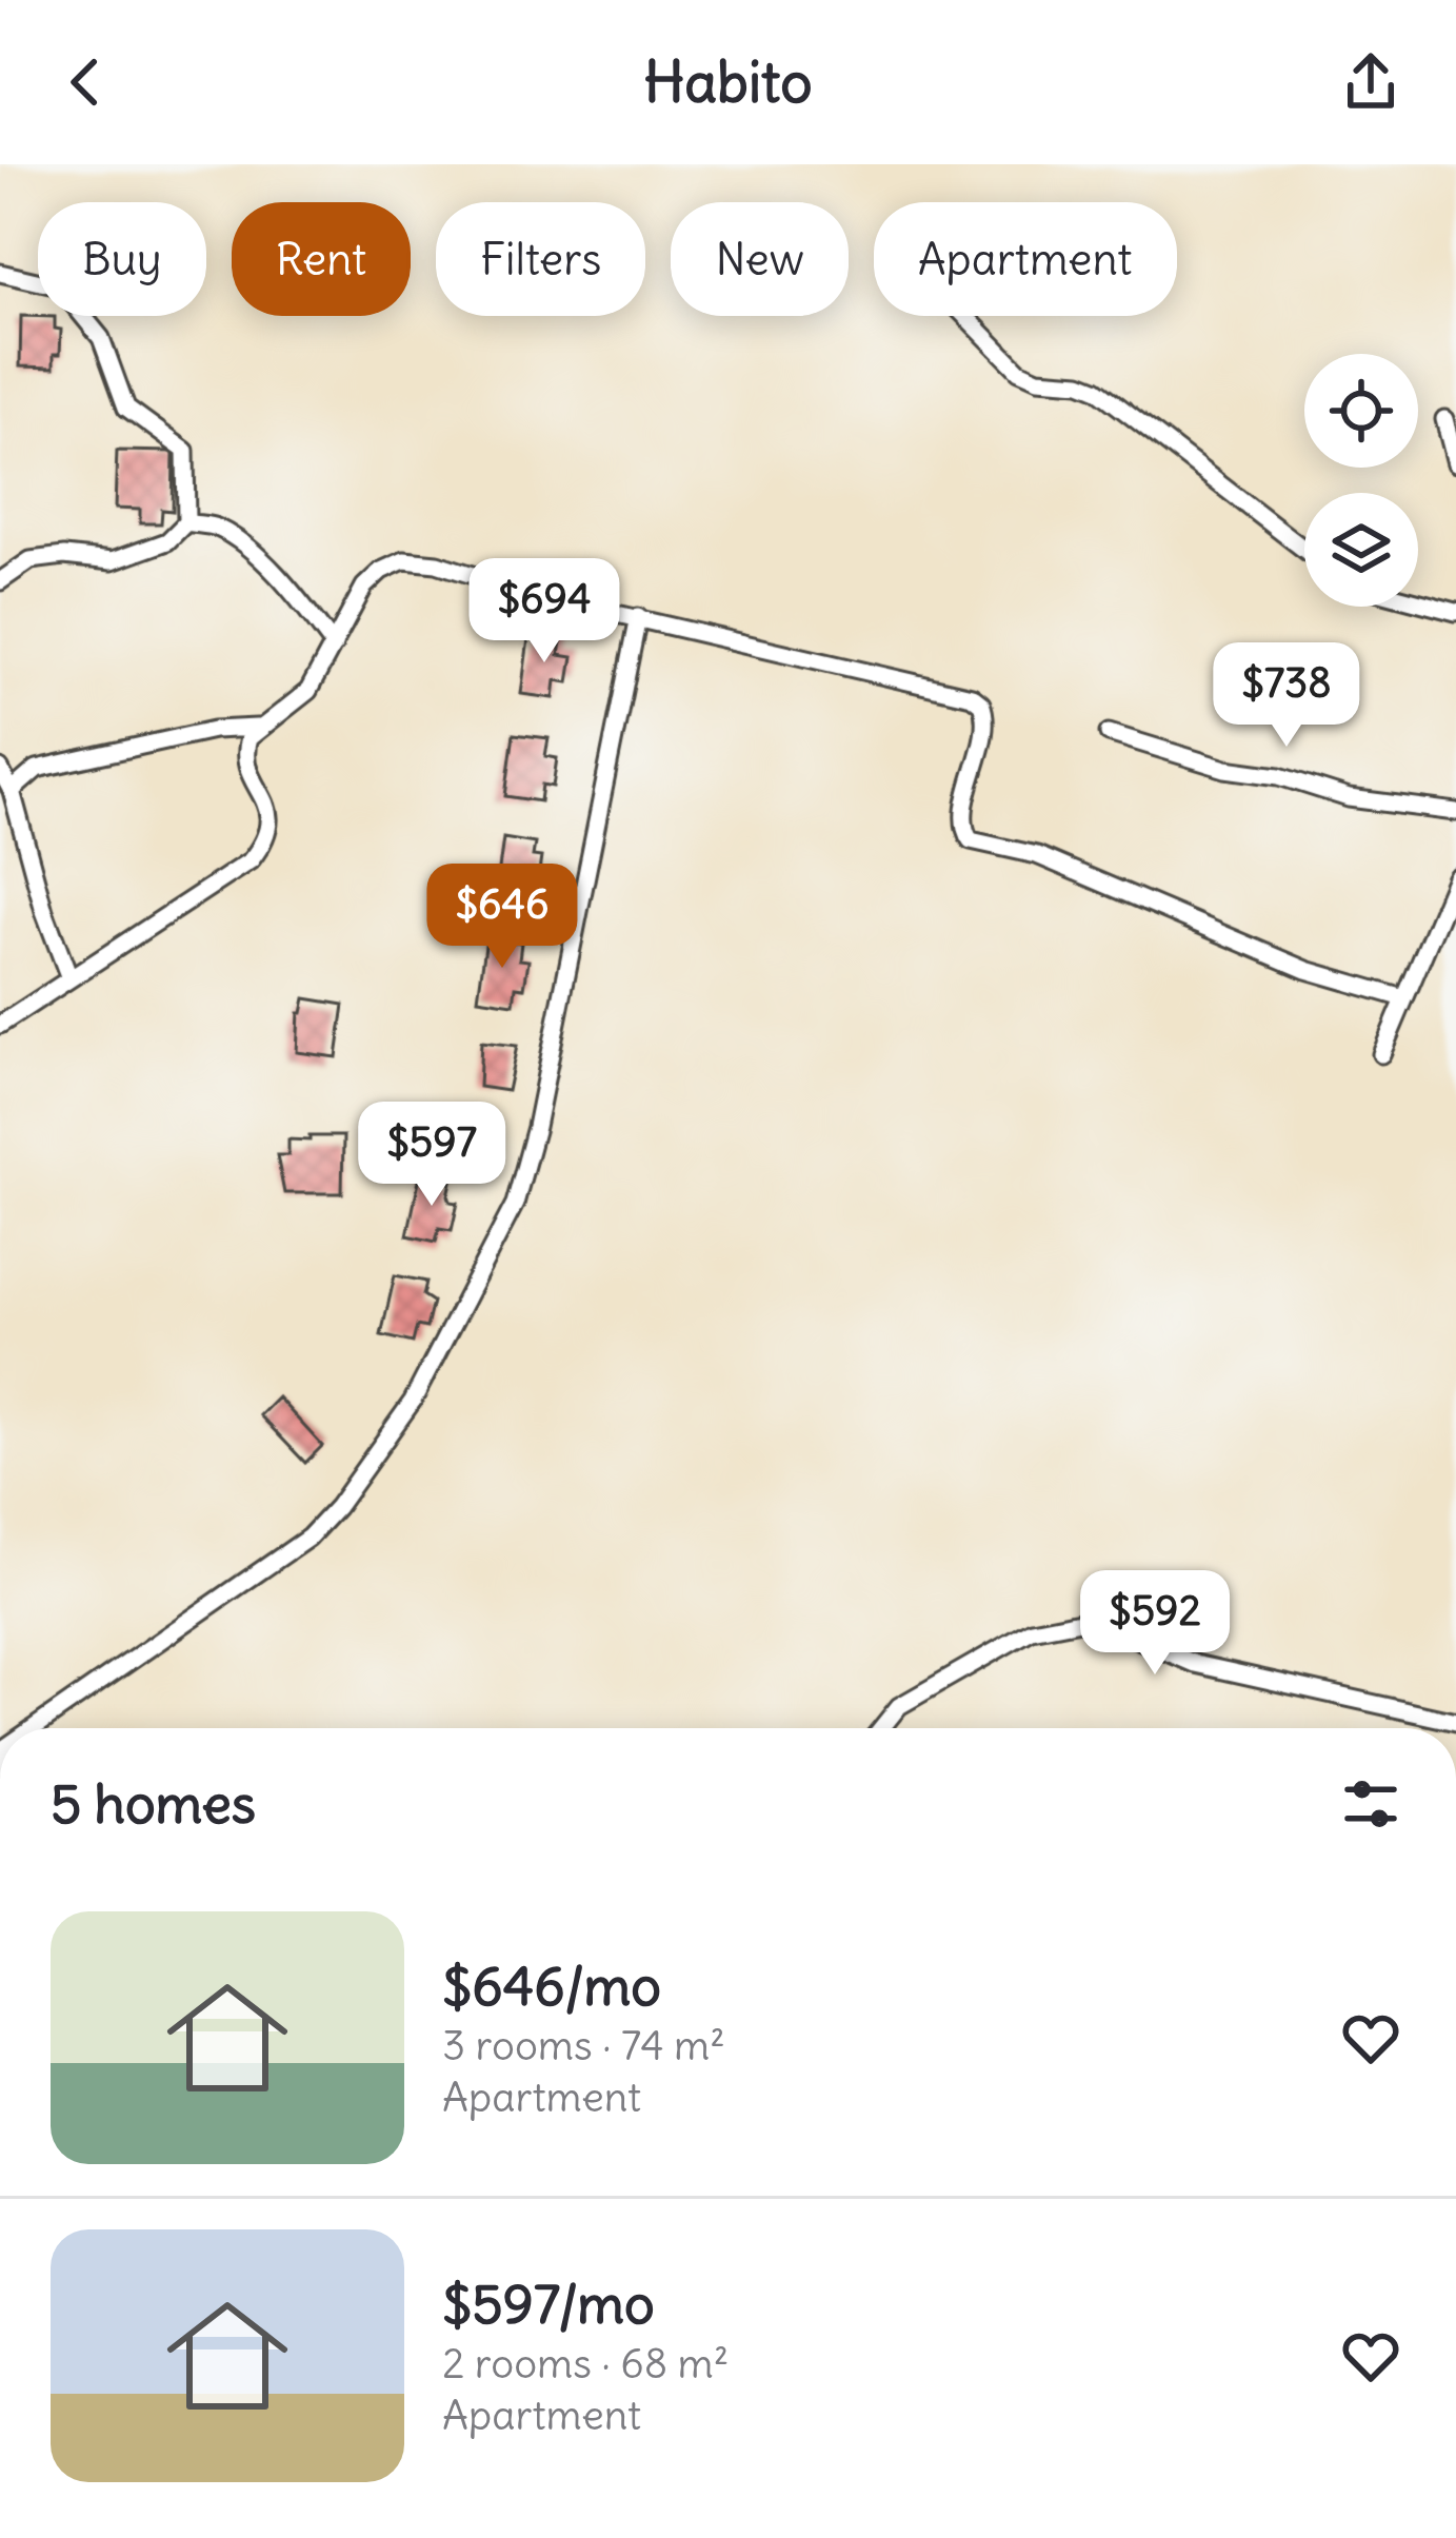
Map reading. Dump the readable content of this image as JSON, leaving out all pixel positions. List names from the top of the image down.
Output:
{
  "page": {
    "header": "Habito",
    "chip": [
      "Buy",
      "Rent",
      "Filters",
      "New",
      "Apartment"
    ],
    "price": [
      "$694",
      "$738",
      "$646",
      "$597",
      "$592"
    ],
    "heading": "5 homes",
    "list": [
      {
        "name": "$646/mo",
        "note": "3 rooms · 74 m² · Apartment"
      },
      {
        "name": "$597/mo",
        "note": "2 rooms · 68 m² · Apartment"
      }
    ]
  }
}
